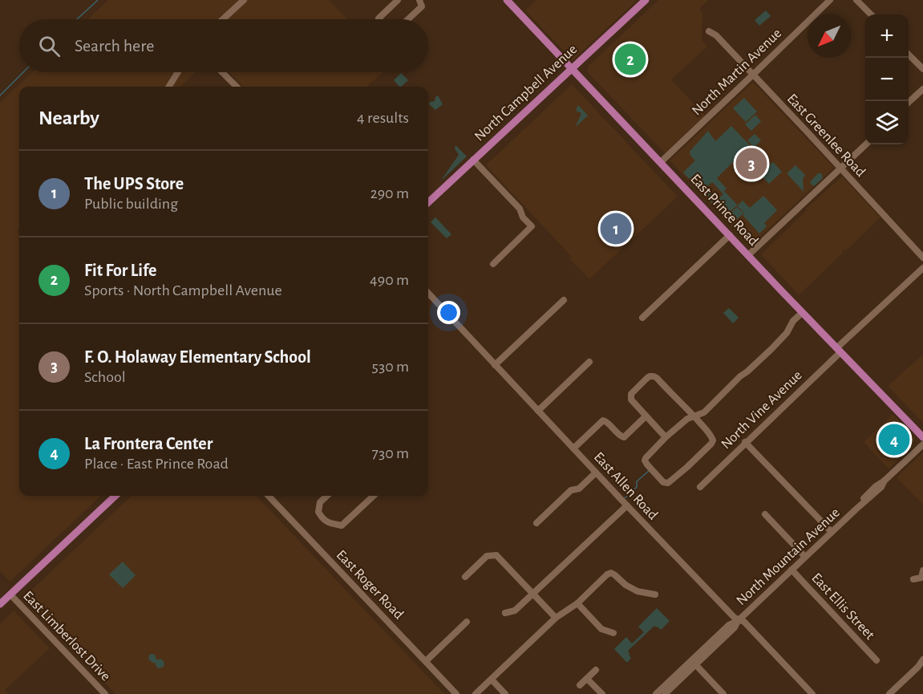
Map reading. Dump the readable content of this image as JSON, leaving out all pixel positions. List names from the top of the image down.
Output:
{
  "streets": {
    "main road": ["North Campbell Avenue", "East Prince Road"],
    "street": [
      "North Martin Avenue",
      "East Greenlee Road",
      "North Vine Avenue",
      "East Allen Road",
      "North Mountain Avenue",
      "East Roger Road",
      "East Ellis Street",
      "East Limberlost Drive"
    ]
  },
  "crossings": [
    ["North Martin Avenue", "East Greenlee Road"],
    ["North Martin Avenue", "East Prince Road"],
    ["North Campbell Avenue", "East Prince Road"],
    ["East Prince Road", "North Vine Avenue"],
    ["East Allen Road", "North Mountain Avenue"],
    ["North Mountain Avenue", "East Ellis Street"]
  ],
  "north": "bottom left",
  "page": {
    "map_buttons": ["+", "−"],
    "search": "Search here",
    "pins": [
      "2",
      "3",
      "1",
      "4"
    ],
    "heading": ["Nearby", "4 results"],
    "list": [
      {
        "mark": "1",
        "name": "The UPS Store",
        "note": "Public building",
        "value": "290 m"
      },
      {
        "mark": "2",
        "name": "Fit For Life",
        "note": "Sports · North Campbell Avenue",
        "value": "490 m"
      },
      {
        "mark": "3",
        "name": "F. O. Holaway Elementary School",
        "note": "School",
        "value": "530 m"
      },
      {
        "mark": "4",
        "name": "La Frontera Center",
        "note": "Place · East Prince Road",
        "value": "730 m"
      }
    ]
  }
}
